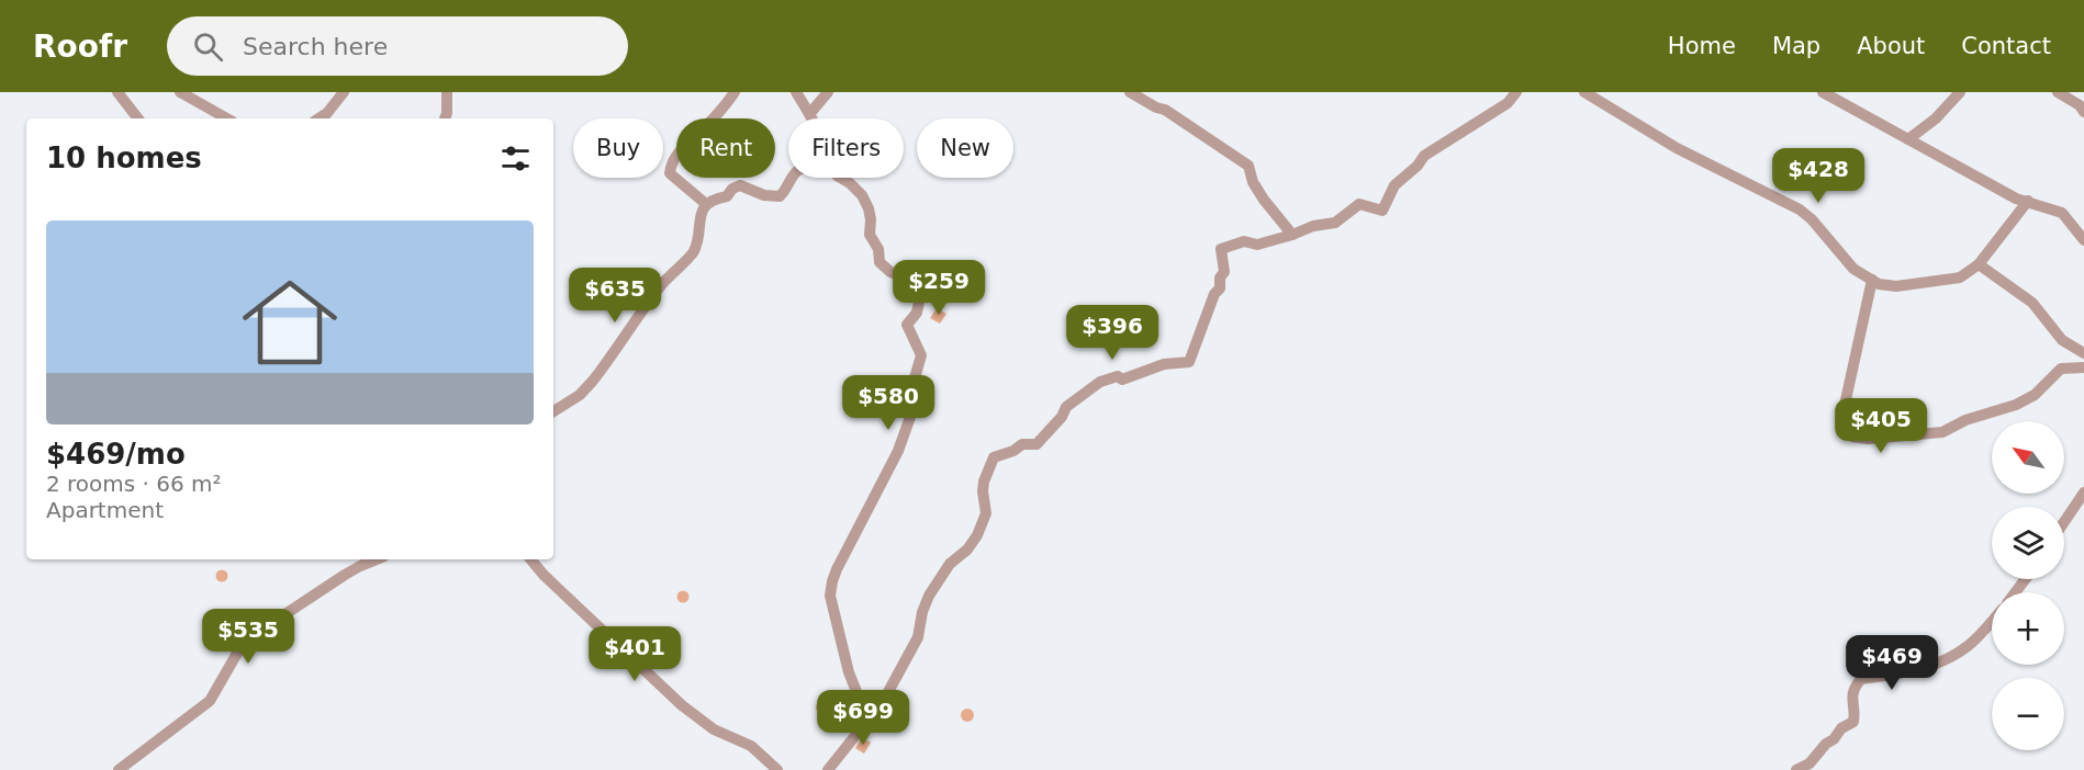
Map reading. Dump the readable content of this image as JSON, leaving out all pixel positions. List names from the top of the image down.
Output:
{
  "north": "top left",
  "page": {
    "header": "Roofr",
    "search": "Search here",
    "nav": [
      "Home",
      "Map",
      "About",
      "Contact"
    ],
    "chip": [
      "Buy",
      "Rent",
      "Filters",
      "New"
    ],
    "heading": "10 homes",
    "price": [
      "$428",
      "$259",
      "$635",
      "$396",
      "$580",
      "$405",
      "$535",
      "$401",
      "$469",
      "$699"
    ],
    "list": [
      {
        "name": "$469/mo",
        "note": "2 rooms · 66 m² · Apartment"
      }
    ],
    "map_buttons": ["+", "−"]
  }
}
